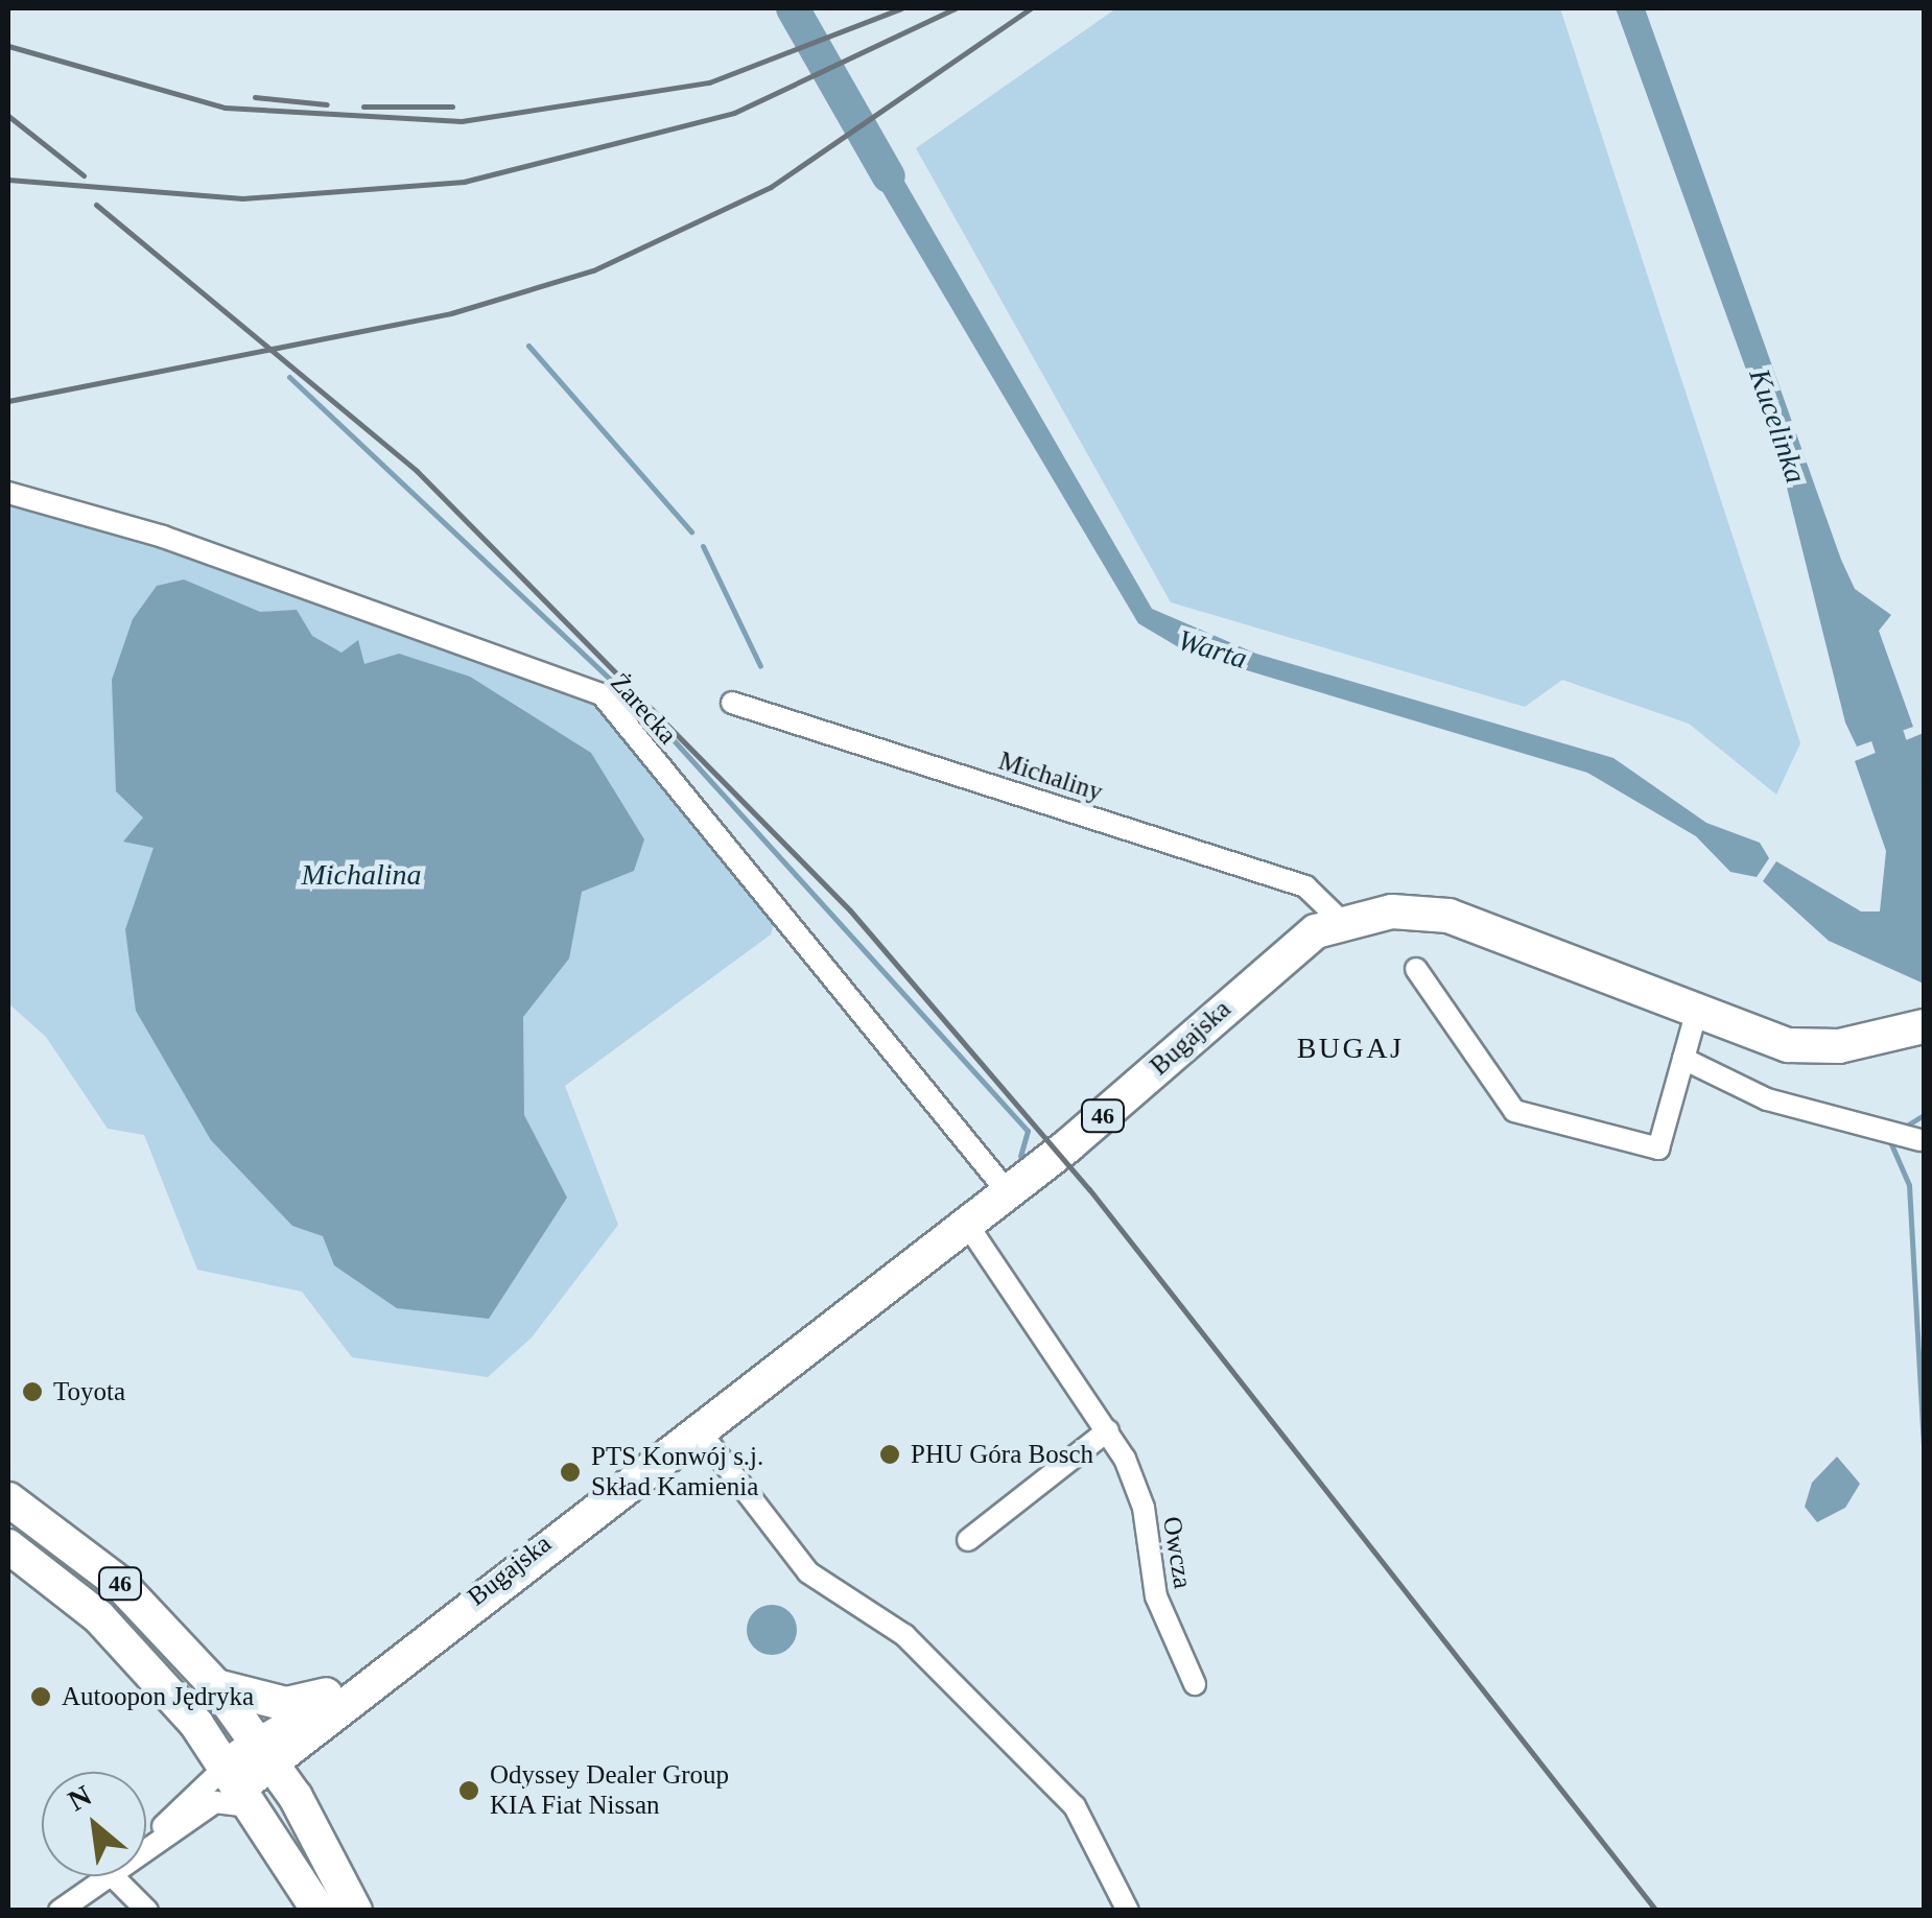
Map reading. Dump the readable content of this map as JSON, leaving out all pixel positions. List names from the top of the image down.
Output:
{
  "streets": {
    "main road": ["Bugajska", "46"],
    "street": ["Żarecka", "Michaliny", "Owcza"]
  },
  "crossings": [
    ["Żarecka", "Bugajska"],
    ["Michaliny", "Bugajska"],
    ["Bugajska", "46"],
    ["Bugajska", "Owcza"]
  ],
  "districts": ["BUGAJ"],
  "water": ["Kucelinka", "Warta", "Michalina"],
  "places": [
    "Toyota",
    "PHU Góra Bosch",
    "PTS Konwój s.j. Skład Kamienia",
    "Autoopon Jędryka",
    "Odyssey Dealer Group KIA Fiat Nissan"
  ],
  "north": "top left"
}
